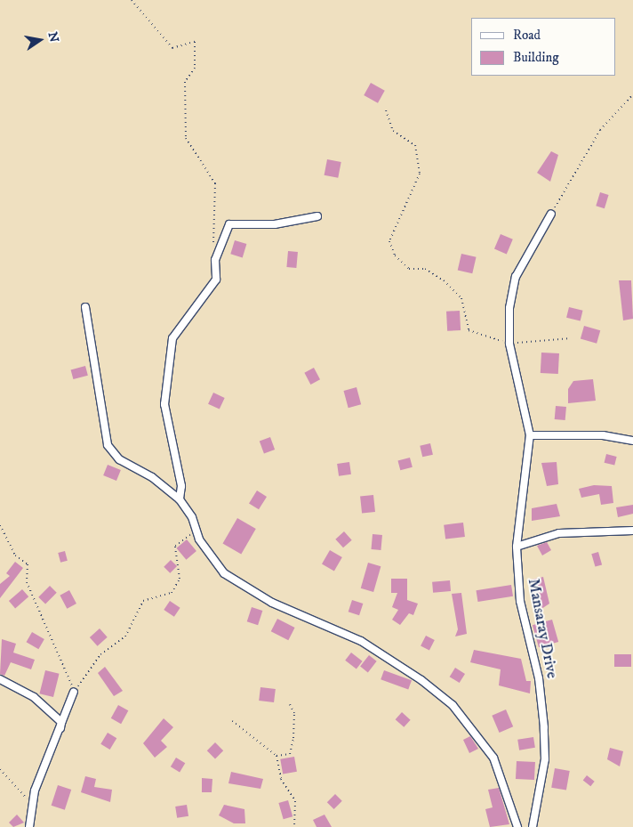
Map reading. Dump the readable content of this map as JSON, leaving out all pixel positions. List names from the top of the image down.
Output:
{
  "streets": {
    "street": ["Mansaray Drive"]
  },
  "legend": ["Road", "Building"],
  "north": "right"
}
